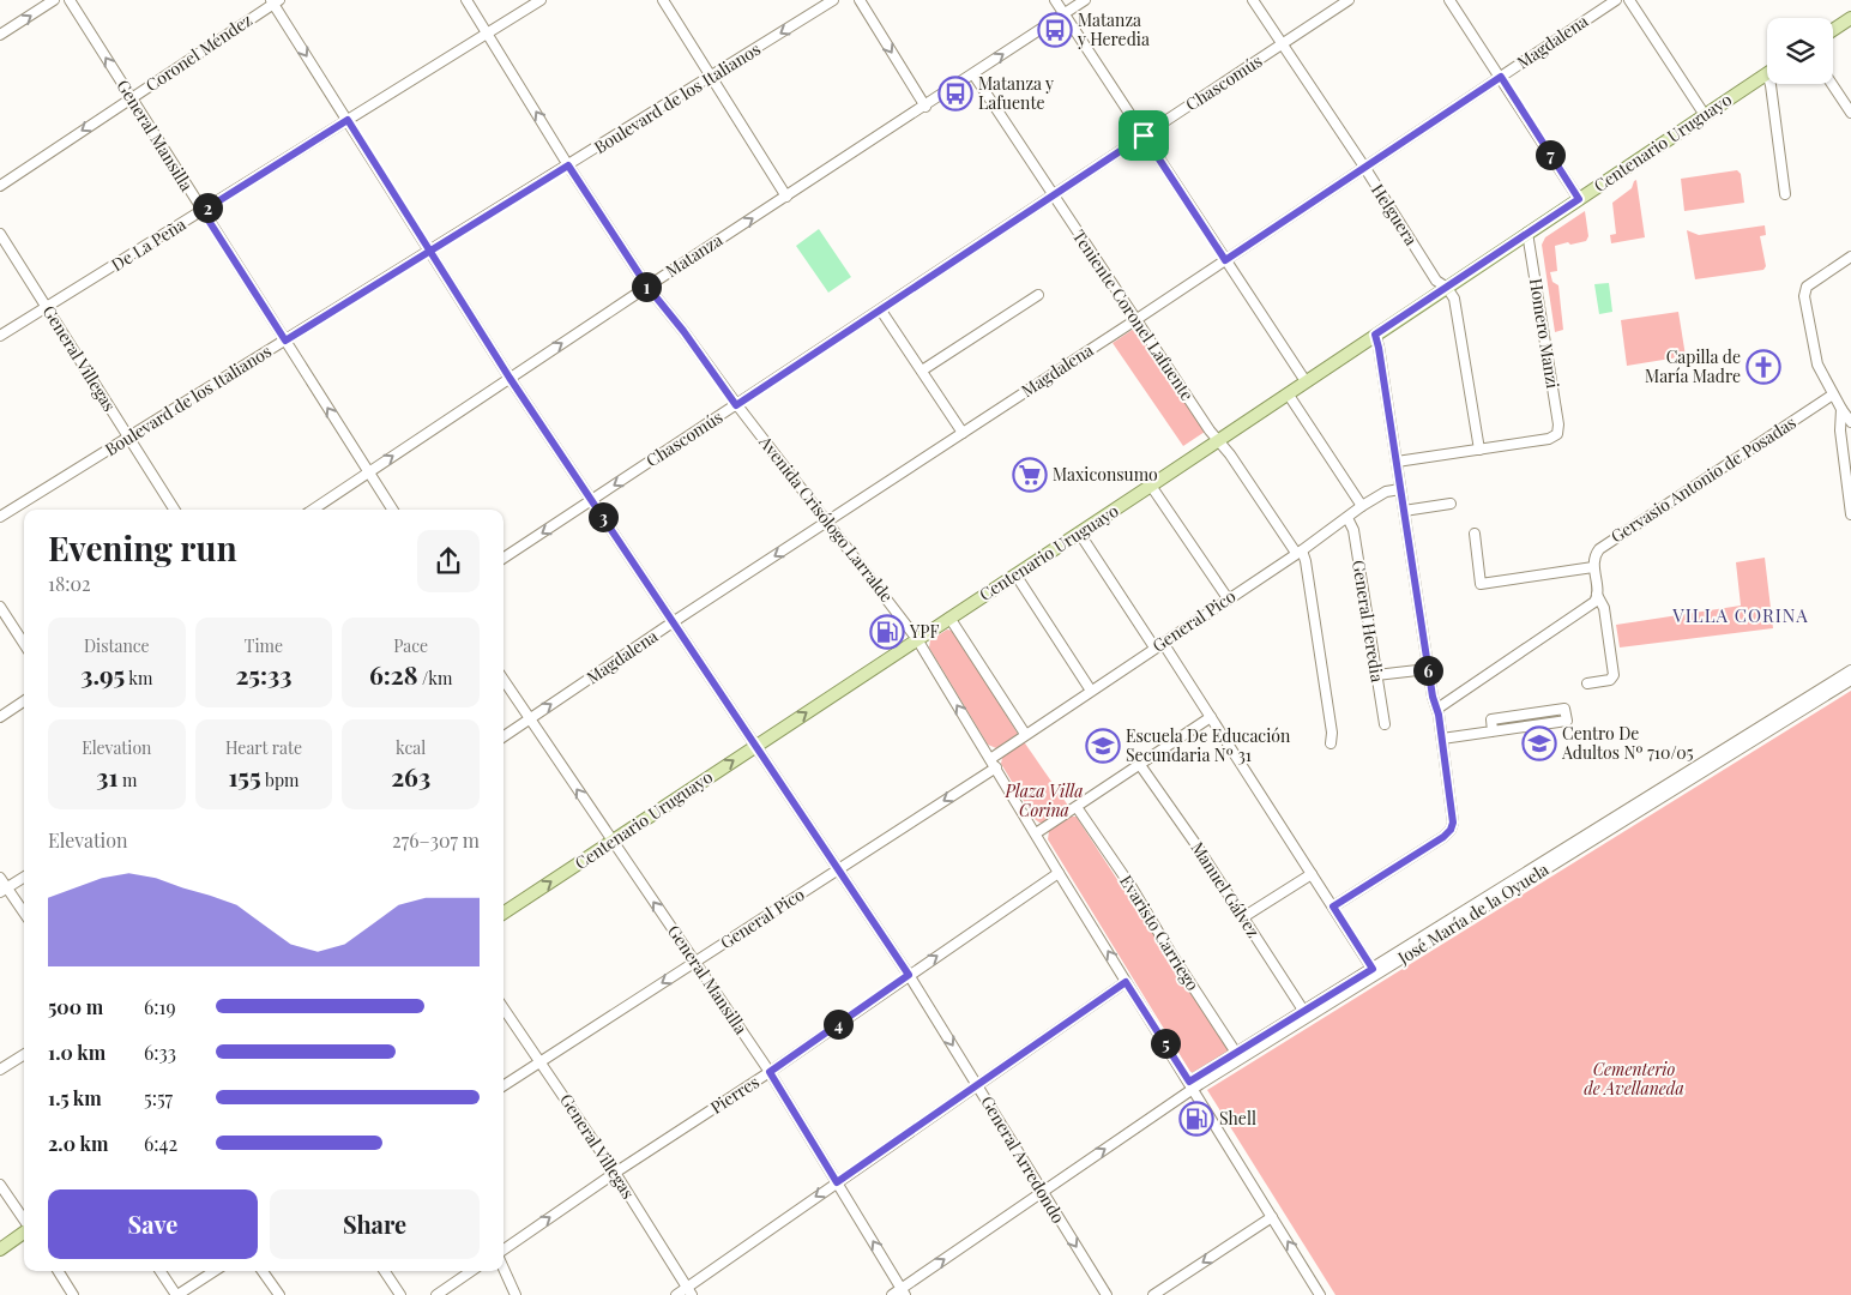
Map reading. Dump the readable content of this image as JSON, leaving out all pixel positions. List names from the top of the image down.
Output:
{
  "streets": {
    "main road": ["Centenario Uruguayo"],
    "street": [
      "Magdalena",
      "Coronel Méndez",
      "Chascomús",
      "Boulevard de los Italianos",
      "General Mansilla",
      "Helguera",
      "De La Peña",
      "Matanza",
      "Teniente Coronel Lafuente",
      "Homero Manzi",
      "General Villegas",
      "Gervasio Antonio de Posadas",
      "Avenida Crisólogo Larralde",
      "General Pico",
      "General Heredia",
      "Manuel Gálvez",
      "José María de la Oyuela",
      "Evaristo Carriego",
      "Pierres",
      "General Arredondo"
    ]
  },
  "crossings": [
    ["Magdalena", "General Mansilla"],
    ["Magdalena", "Helguera"],
    ["Magdalena", "Teniente Coronel Lafuente"],
    ["Magdalena", "Avenida Crisólogo Larralde"],
    ["Magdalena", "General Arredondo"],
    ["Coronel Méndez", "General Mansilla"],
    ["Coronel Méndez", "General Arredondo"],
    ["Chascomús", "Helguera"],
    ["Chascomús", "Teniente Coronel Lafuente"],
    ["Chascomús", "Avenida Crisólogo Larralde"],
    ["Chascomús", "General Arredondo"],
    ["Boulevard de los Italianos", "General Mansilla"],
    ["Boulevard de los Italianos", "General Villegas"],
    ["Boulevard de los Italianos", "Avenida Crisólogo Larralde"],
    ["Boulevard de los Italianos", "General Arredondo"],
    ["General Mansilla", "Centenario Uruguayo"],
    ["General Mansilla", "De La Peña"],
    ["General Mansilla", "Matanza"],
    ["General Mansilla", "General Pico"],
    ["General Mansilla", "José María de la Oyuela"],
    ["General Mansilla", "Pierres"],
    ["Centenario Uruguayo", "Helguera"],
    ["Centenario Uruguayo", "Teniente Coronel Lafuente"],
    ["Centenario Uruguayo", "Homero Manzi"],
    ["Centenario Uruguayo", "Avenida Crisólogo Larralde"],
    ["Centenario Uruguayo", "General Arredondo"],
    ["Helguera", "Homero Manzi"],
    ["De La Peña", "General Villegas"],
    ["De La Peña", "Avenida Crisólogo Larralde"],
    ["De La Peña", "General Arredondo"],
    ["Matanza", "Teniente Coronel Lafuente"],
    ["Matanza", "Avenida Crisólogo Larralde"],
    ["Matanza", "General Arredondo"],
    ["Teniente Coronel Lafuente", "General Pico"],
    ["General Villegas", "General Pico"],
    ["General Villegas", "Pierres"],
    ["Avenida Crisólogo Larralde", "General Pico"],
    ["Avenida Crisólogo Larralde", "José María de la Oyuela"],
    ["Avenida Crisólogo Larralde", "Pierres"],
    ["General Pico", "General Heredia"],
    ["General Pico", "General Arredondo"],
    ["Manuel Gálvez", "José María de la Oyuela"],
    ["José María de la Oyuela", "Evaristo Carriego"],
    ["José María de la Oyuela", "General Arredondo"],
    ["Pierres", "General Arredondo"]
  ],
  "one_way": [
    "Coronel Méndez",
    "General Mansilla",
    "Matanza",
    "Pierres"
  ],
  "districts": ["VILLA CORINA"],
  "parks": ["Plaza Villa Corina", "Cementerio de Avellaneda"],
  "places": {
    "bus stop": ["Matanza y Heredia", "Matanza y Lafuente"],
    "church": ["Capilla de María Madre"],
    "supermarket": ["Maxiconsumo"],
    "fuel station": ["YPF", "Shell"],
    "school or university": ["Centro De Adultos Nº 710/05", "Escuela De Educación Secundaria Nº 31"]
  },
  "page": {
    "pins": [
      "7",
      "2",
      "1",
      "3",
      "6",
      "4",
      "5"
    ],
    "heading": ["Evening run", "18:02"],
    "stats": [
      ["Distance", "3.95 km"],
      ["Time", "25:33"],
      ["Pace", "6:28 /km"],
      ["Elevation", "31 m"],
      ["Heart rate", "155 bpm"],
      ["kcal", "263"]
    ],
    "chart": ["Elevation", "276–307 m"],
    "list": [
      {
        "name": "500 m",
        "note": "6:19"
      },
      {
        "name": "1.0 km",
        "note": "6:33"
      },
      {
        "name": "1.5 km",
        "note": "5:57"
      },
      {
        "name": "2.0 km",
        "note": "6:42"
      }
    ],
    "buttons": ["Save", "Share"]
  }
}
